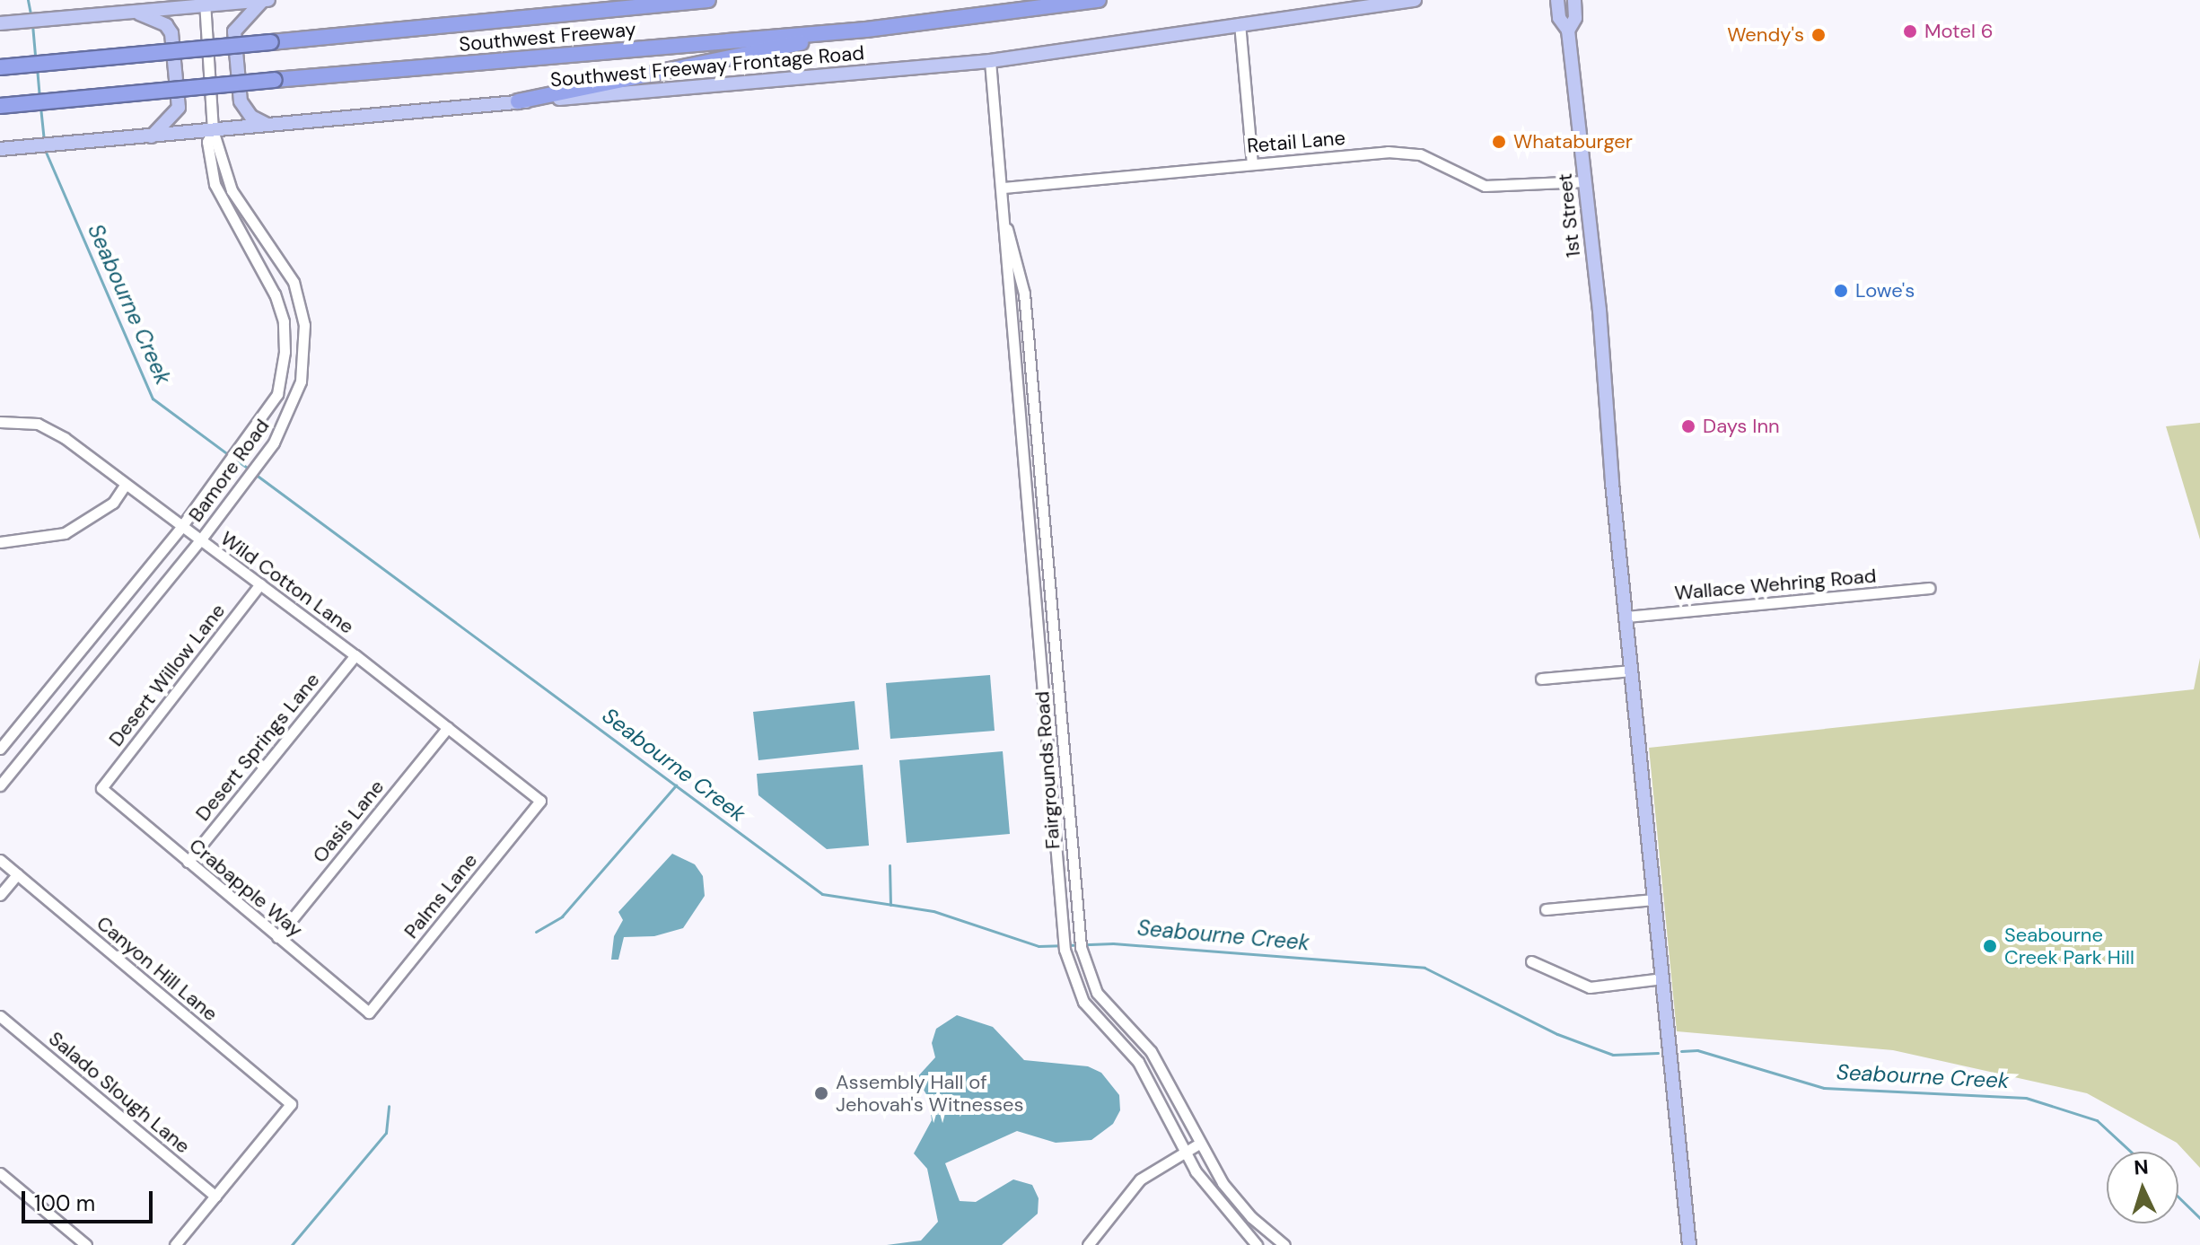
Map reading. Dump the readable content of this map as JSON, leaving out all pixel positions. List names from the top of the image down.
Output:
{
  "streets": {
    "highway": ["Southwest Freeway"],
    "main road": ["Southwest Freeway Frontage Road", "1st Street"],
    "street": [
      "Retail Lane",
      "Bamore Road",
      "Wild Cotton Lane",
      "Wallace Wehring Road",
      "Desert Willow Lane",
      "Desert Springs Lane",
      "Fairgrounds Road",
      "Oasis Lane",
      "Crabapple Way",
      "Palms Lane",
      "Canyon Hill Lane",
      "Salado Slough Lane"
    ]
  },
  "crossings": [
    ["Southwest Freeway Frontage Road", "Bamore Road"],
    ["Southwest Freeway Frontage Road", "Fairgrounds Road"],
    ["Retail Lane", "1st Street"],
    ["Retail Lane", "Fairgrounds Road"],
    ["1st Street", "Wallace Wehring Road"],
    ["Bamore Road", "Wild Cotton Lane"],
    ["Wild Cotton Lane", "Desert Willow Lane"],
    ["Wild Cotton Lane", "Desert Springs Lane"],
    ["Wild Cotton Lane", "Oasis Lane"],
    ["Wild Cotton Lane", "Palms Lane"],
    ["Desert Willow Lane", "Crabapple Way"],
    ["Desert Springs Lane", "Crabapple Way"],
    ["Oasis Lane", "Crabapple Way"],
    ["Crabapple Way", "Palms Lane"],
    ["Canyon Hill Lane", "Salado Slough Lane"]
  ],
  "water": ["Seabourne Creek"],
  "places": [
    "Motel 6",
    "Wendy's",
    "Whataburger",
    "Lowe's",
    "Days Inn",
    "Seabourne Creek Park Hill",
    "Assembly Hall of Jehovah's Witnesses"
  ],
  "scale_bar": "100 m",
  "north": "top"
}
